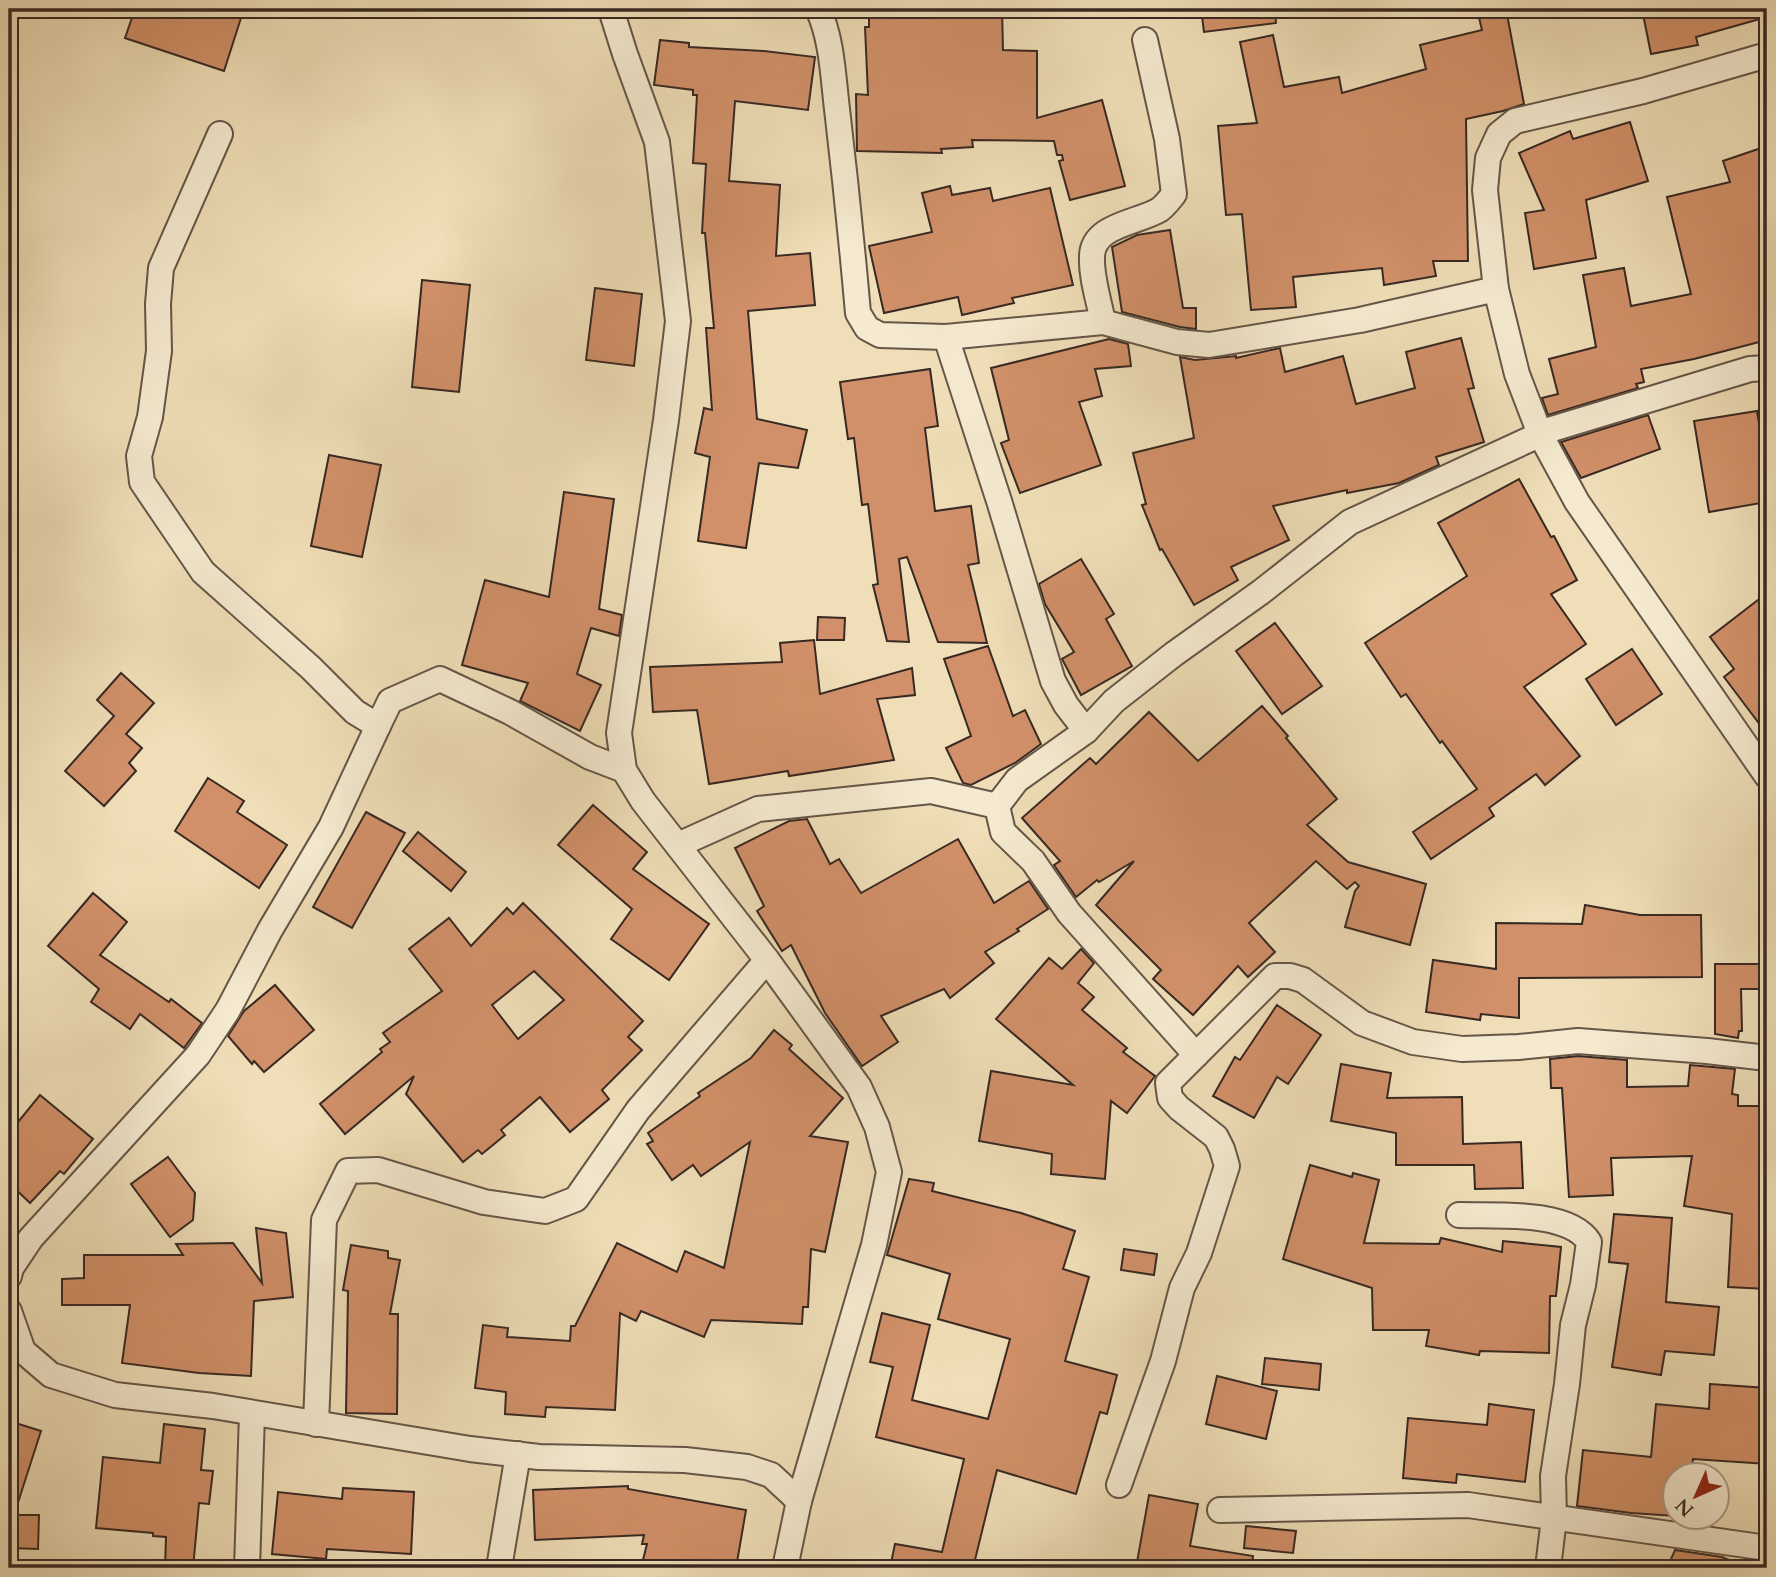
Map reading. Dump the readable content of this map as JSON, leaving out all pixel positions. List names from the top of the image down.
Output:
{
  "north": "bottom left"
}
